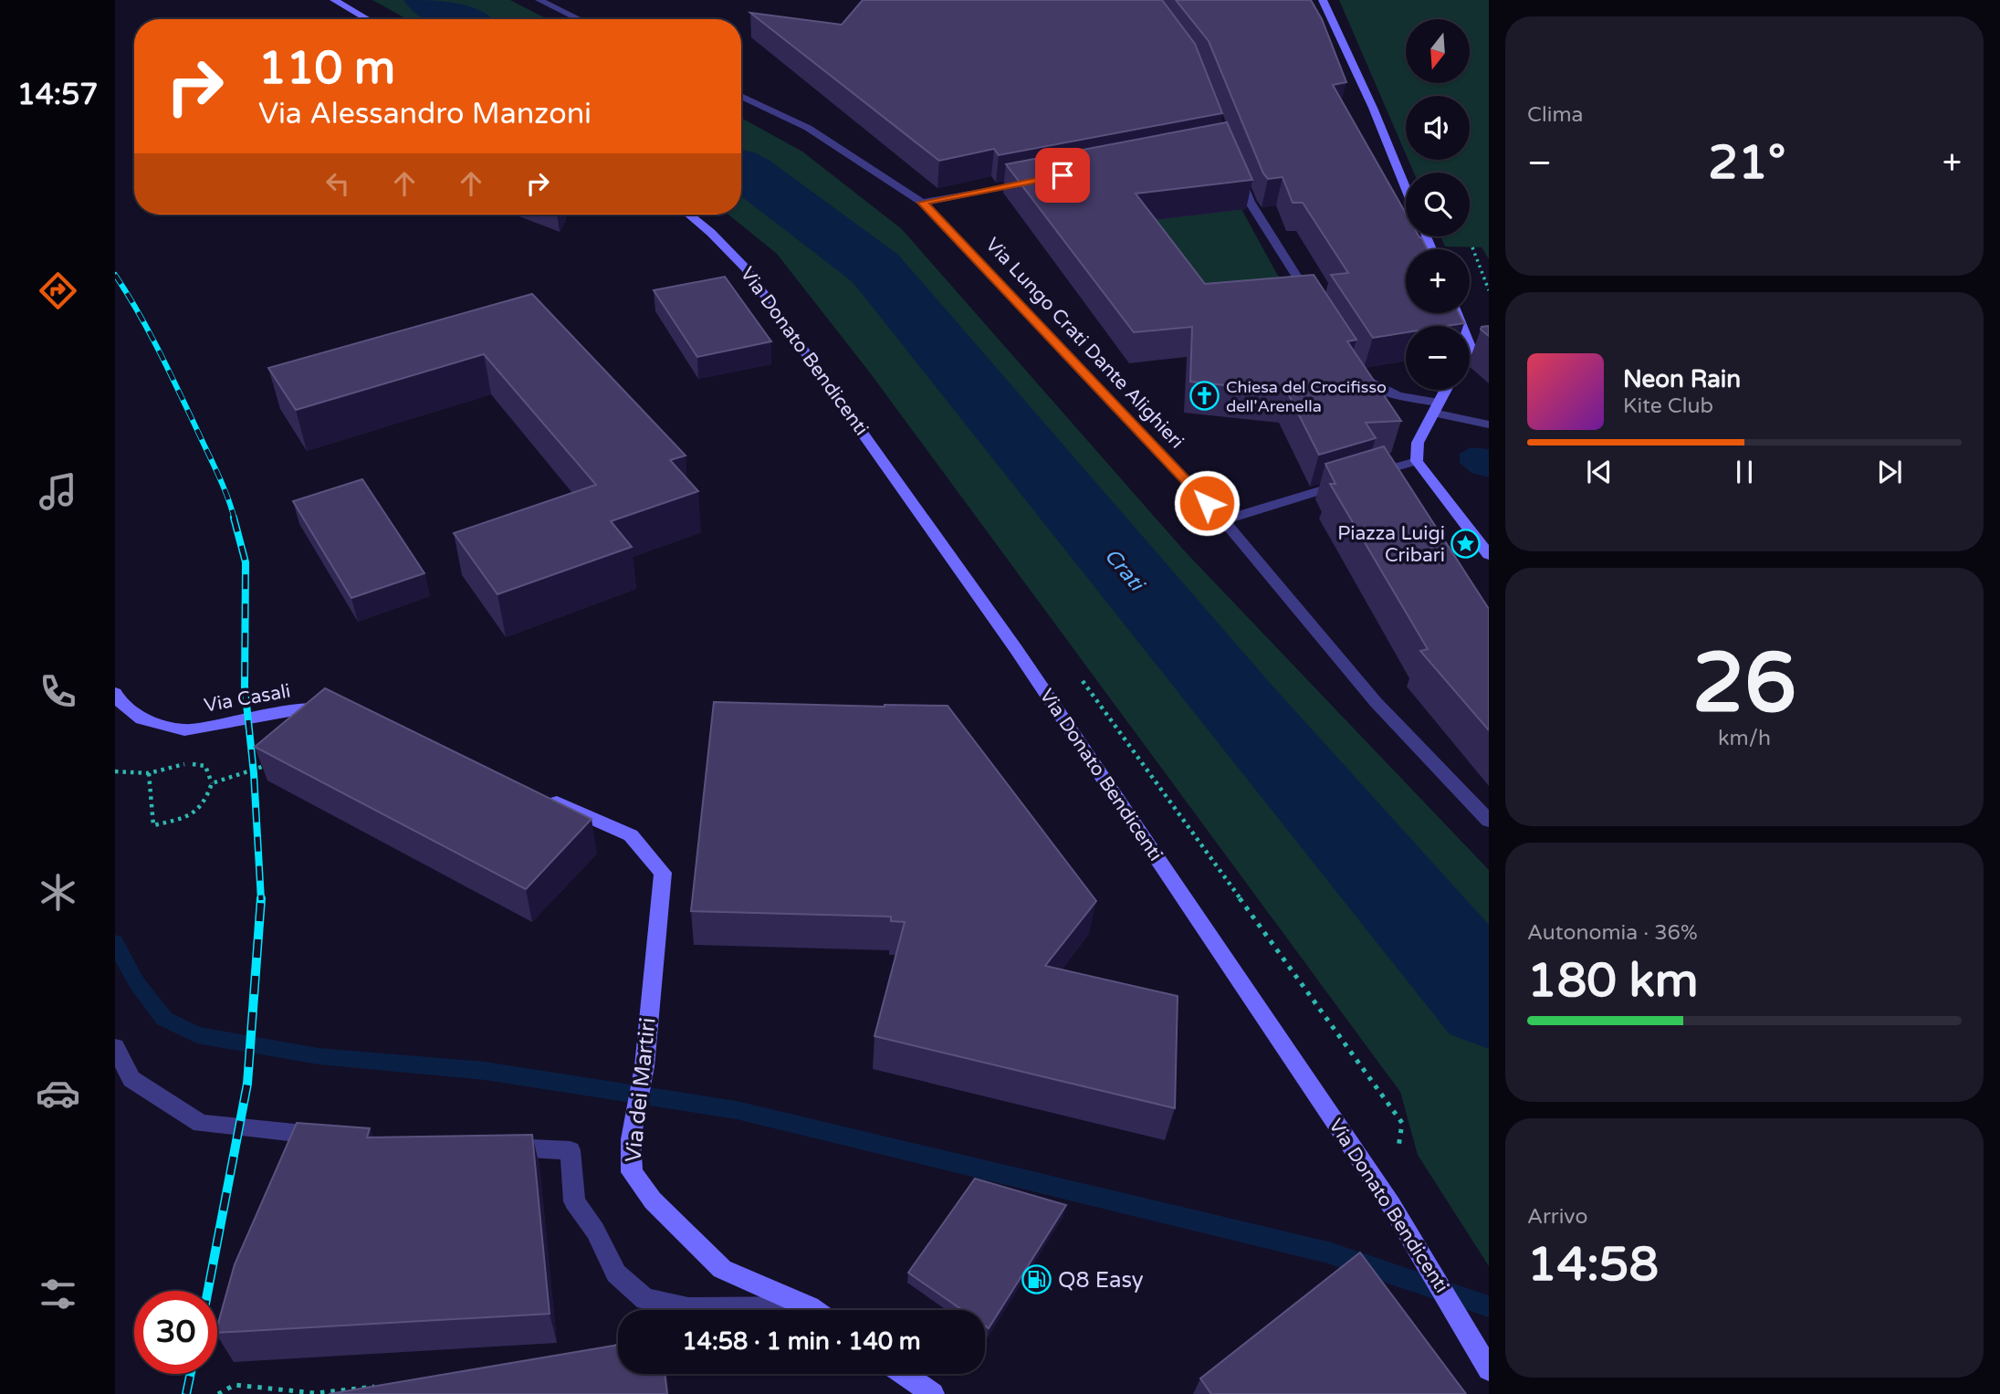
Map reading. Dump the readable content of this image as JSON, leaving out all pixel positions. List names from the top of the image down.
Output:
{
  "streets": {
    "street": [
      "Via Lungo Crati Dante Alighieri",
      "Via Donato Bendicenti",
      "Via Casali",
      "Via dei Martiri"
    ]
  },
  "water": ["Crati"],
  "places": {
    "church": ["Chiesa del Crocifisso dell'Arenella"],
    "place": ["Piazza Luigi Cribari"],
    "fuel station": ["Q8 Easy"]
  },
  "north": "bottom",
  "page": {
    "tabs": "14:57",
    "tile": [
      "Clima",
      ["26", "km/h"],
      ["Autonomia · 36%", "180 km"],
      ["Arrivo", "14:58"]
    ],
    "map_buttons": ["+", "−"],
    "turn": ["110 m", "Via Alessandro Manzoni"],
    "heat": ["−", "21°", "+"],
    "song": ["Neon Rain", "Kite Club"],
    "limit": "30",
    "trip": "14:58 · 1 min · 140 m"
  }
}
